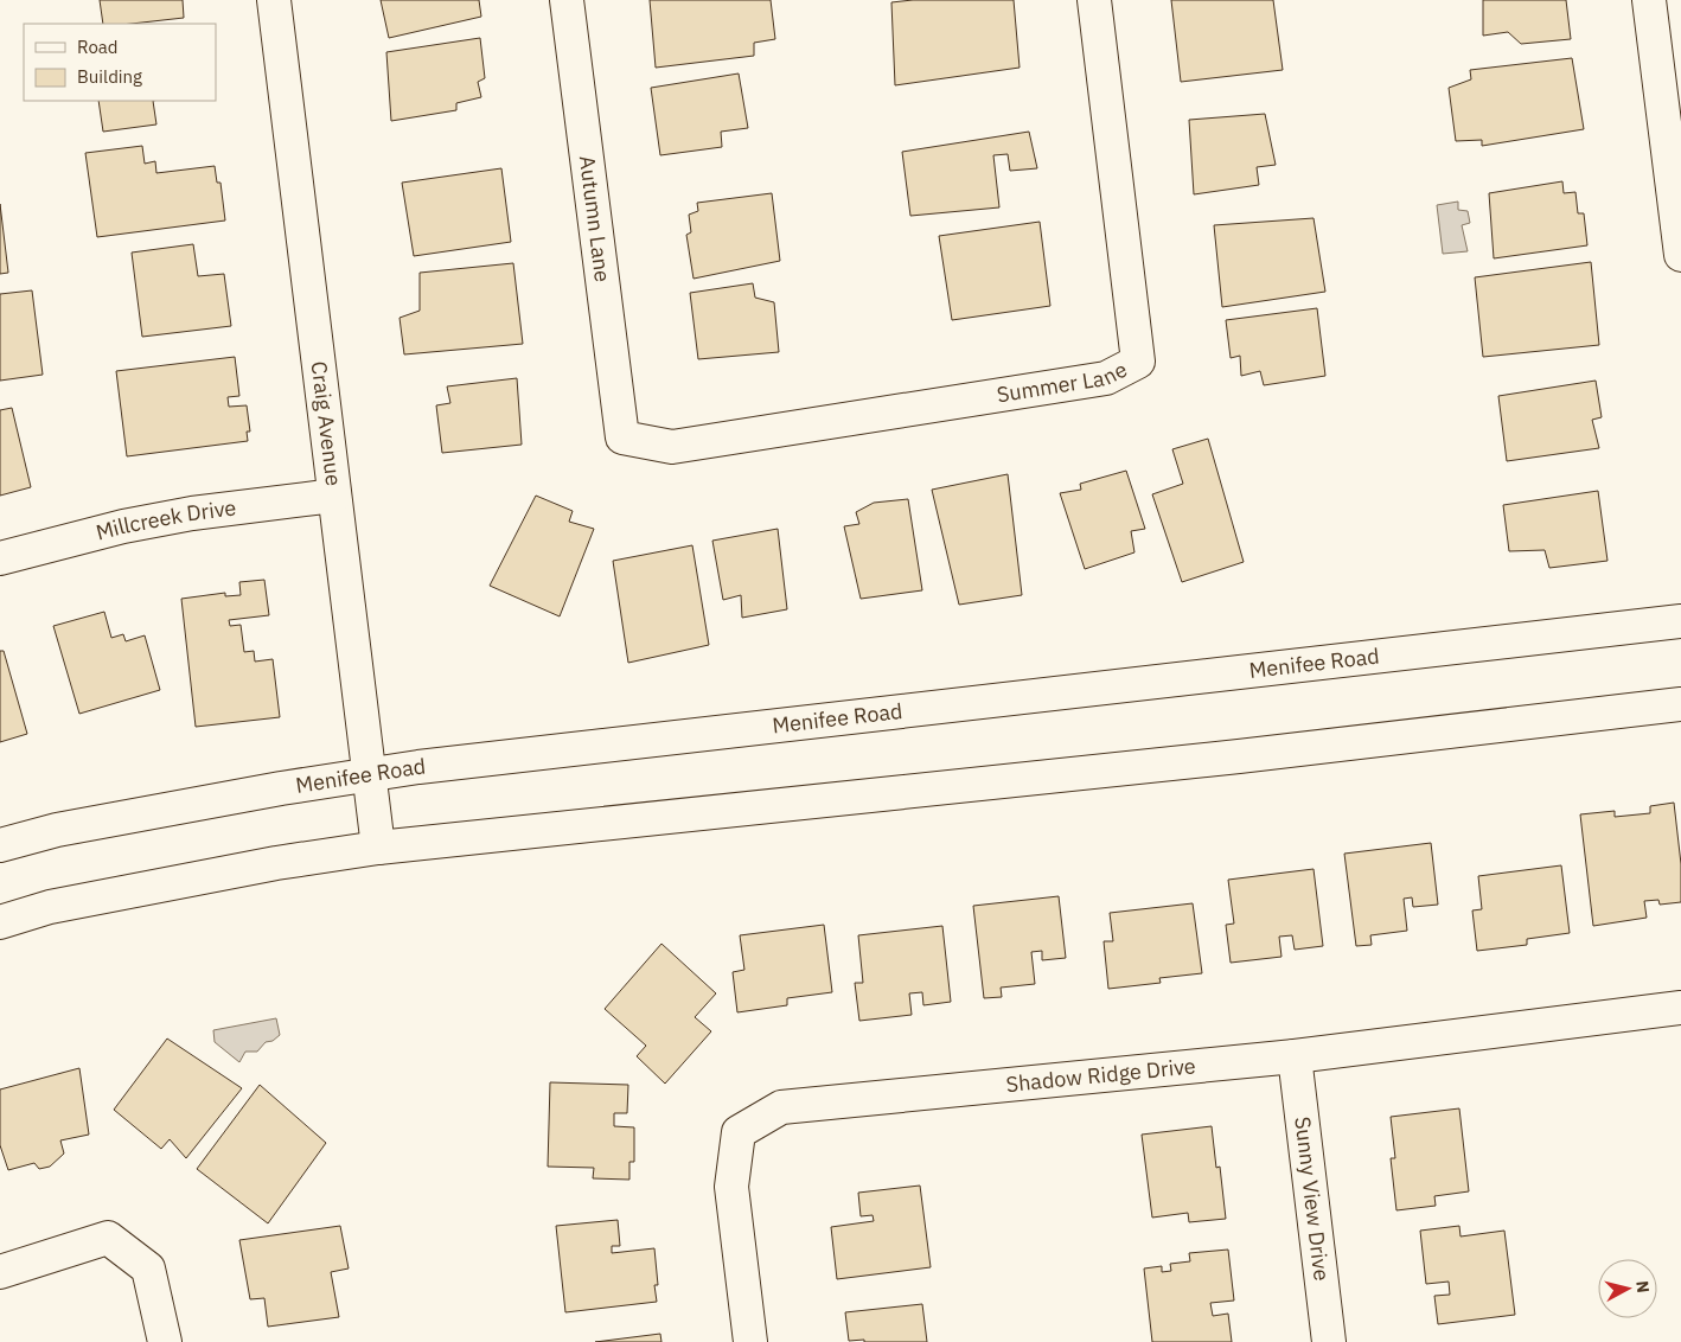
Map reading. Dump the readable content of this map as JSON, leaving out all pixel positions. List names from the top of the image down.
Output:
{
  "streets": {
    "street": [
      "Autumn Lane",
      "Summer Lane",
      "Craig Avenue",
      "Millcreek Drive",
      "Menifee Road",
      "Shadow Ridge Drive",
      "Sunny View Drive"
    ]
  },
  "crossings": [
    ["Autumn Lane", "Summer Lane"],
    ["Craig Avenue", "Millcreek Drive"],
    ["Craig Avenue", "Menifee Road"],
    ["Shadow Ridge Drive", "Sunny View Drive"]
  ],
  "legend": ["Road", "Building"],
  "north": "right"
}
